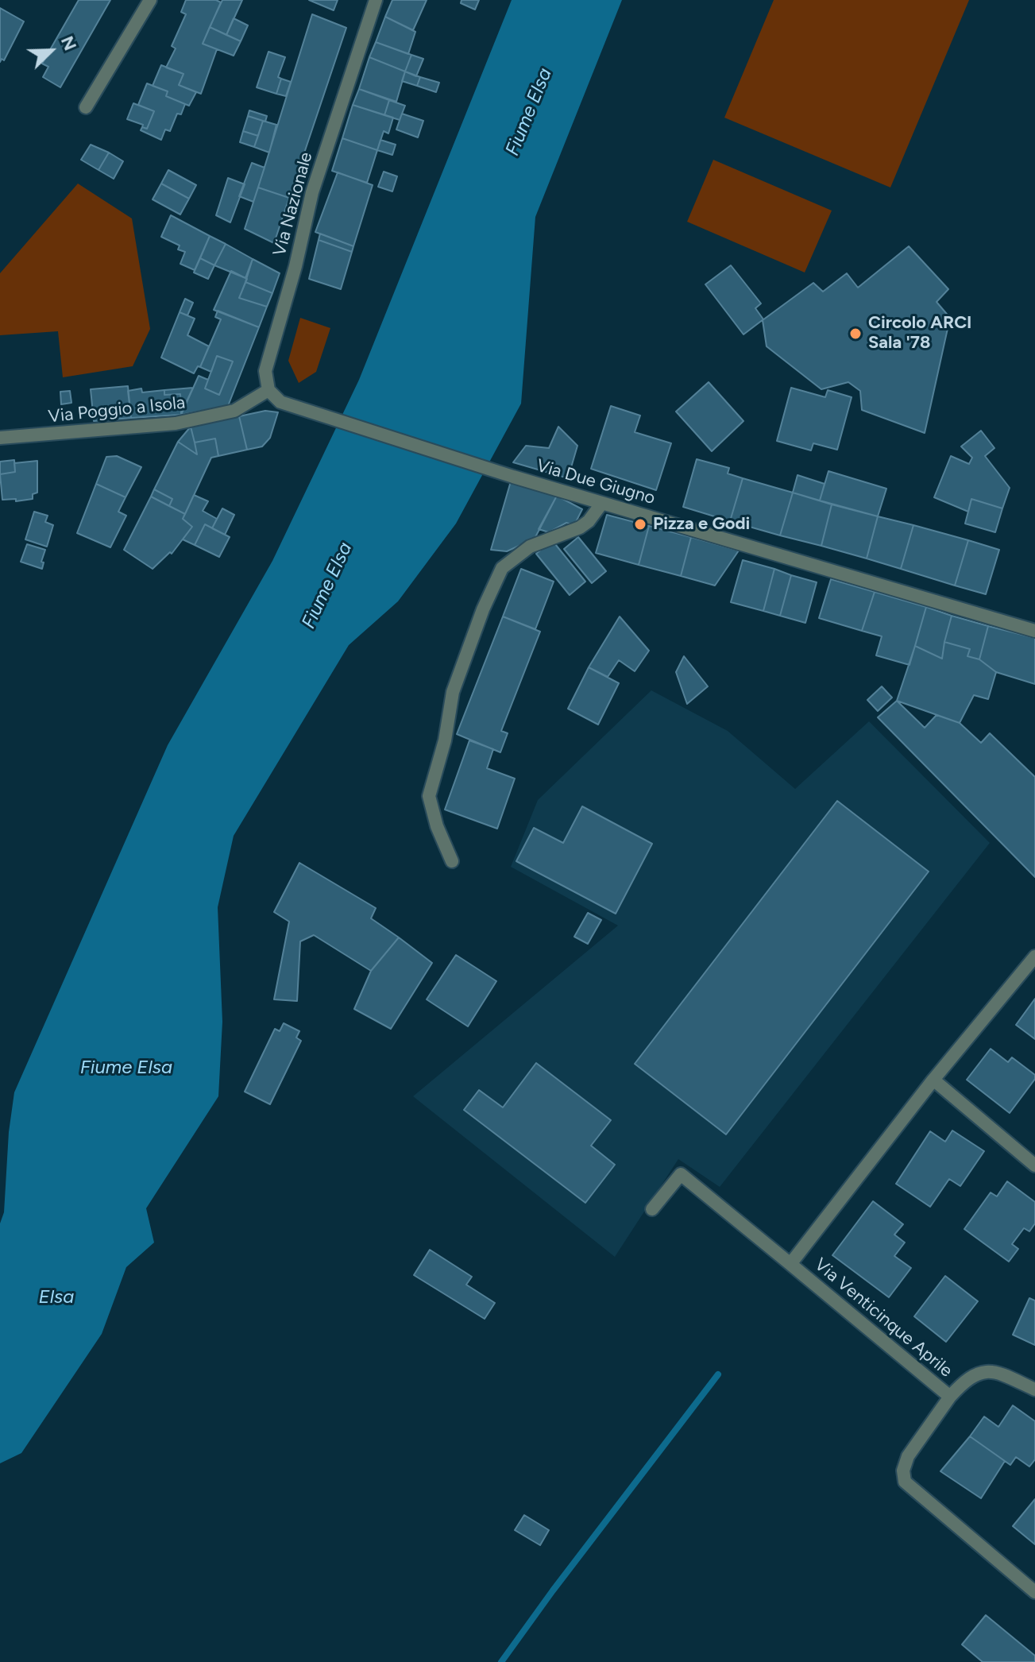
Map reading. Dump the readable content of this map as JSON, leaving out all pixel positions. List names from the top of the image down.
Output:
{
  "streets": {
    "street": [
      "Via Nazionale",
      "Via Poggio a Isola",
      "Via Due Giugno",
      "Via Venticinque Aprile"
    ]
  },
  "crossings": [
    ["Via Nazionale", "Via Poggio a Isola"],
    ["Via Nazionale", "Via Due Giugno"],
    ["Via Poggio a Isola", "Via Due Giugno"]
  ],
  "water": ["Fiume Elsa", "Elsa"],
  "places": ["Circolo ARCI Sala '78", "Pizza e Godi"],
  "north": "top right"
}
